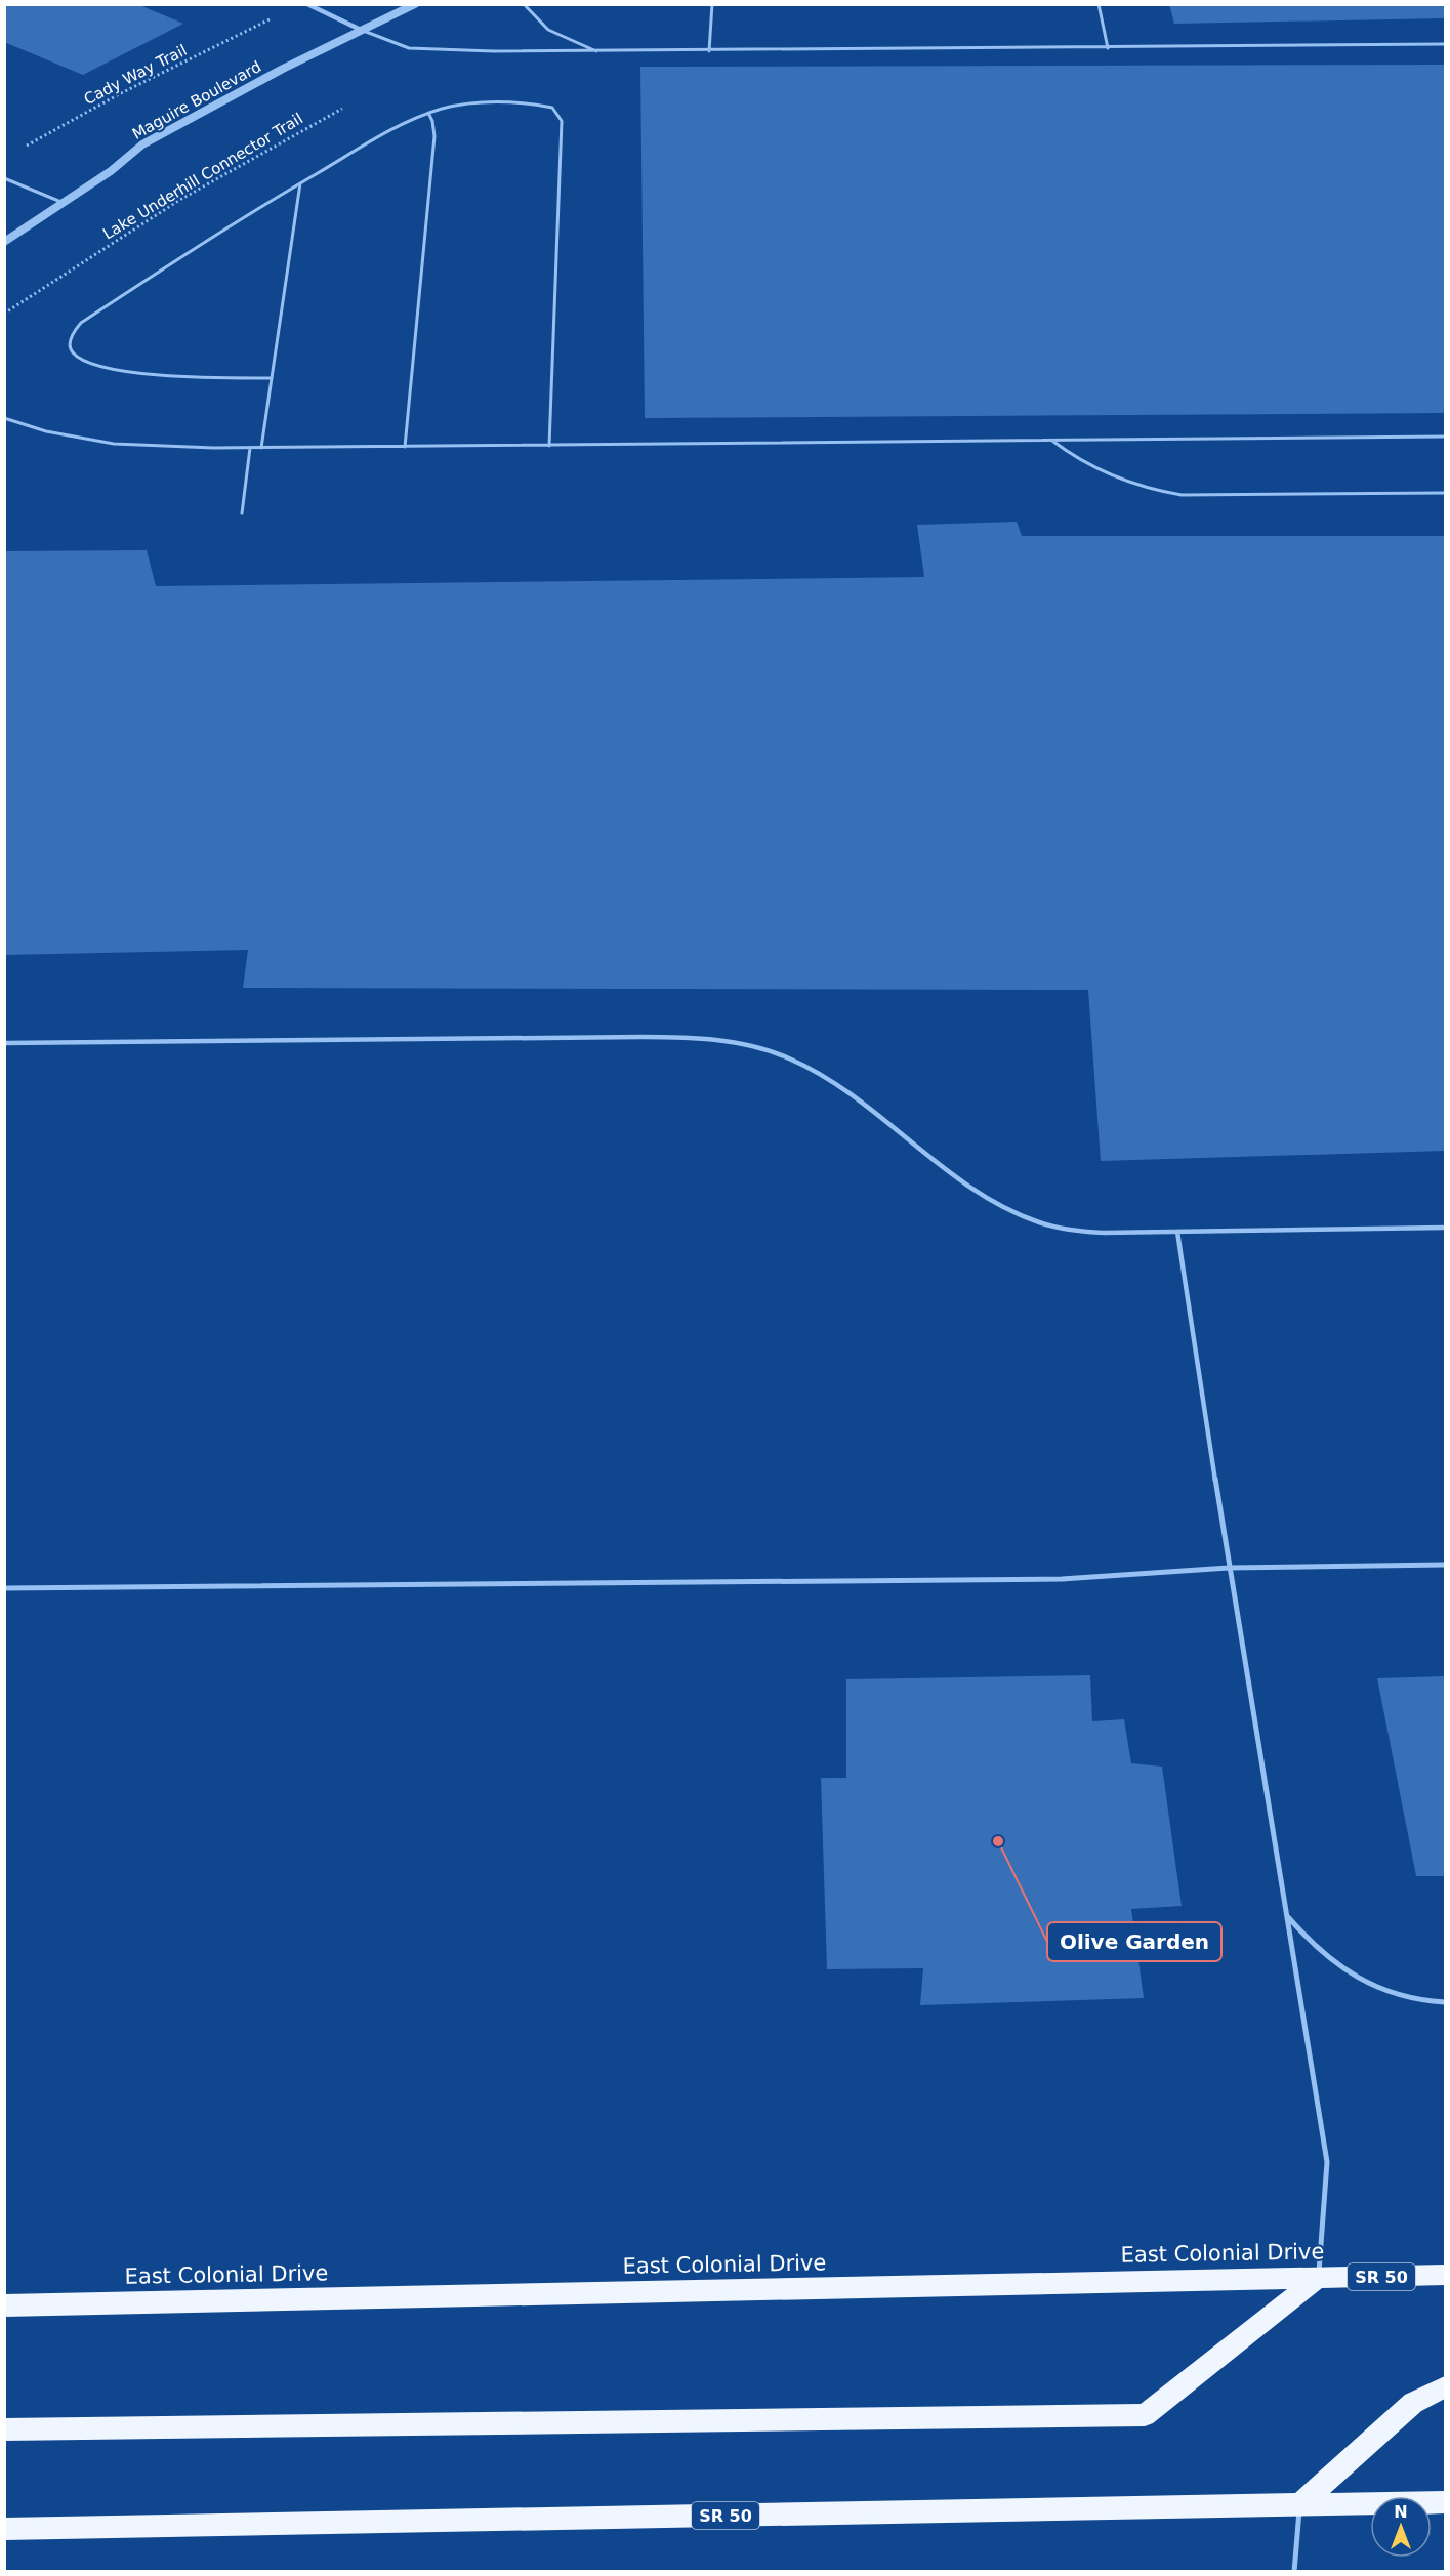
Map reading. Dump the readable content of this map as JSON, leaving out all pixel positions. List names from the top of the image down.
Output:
{
  "streets": {
    "highway": ["East Colonial Drive", "SR 50"],
    "street": ["Maguire Boulevard"],
    "path": ["Cady Way Trail", "Lake Underhill Connector Trail"]
  },
  "places": ["Olive Garden"],
  "north": "top"
}
